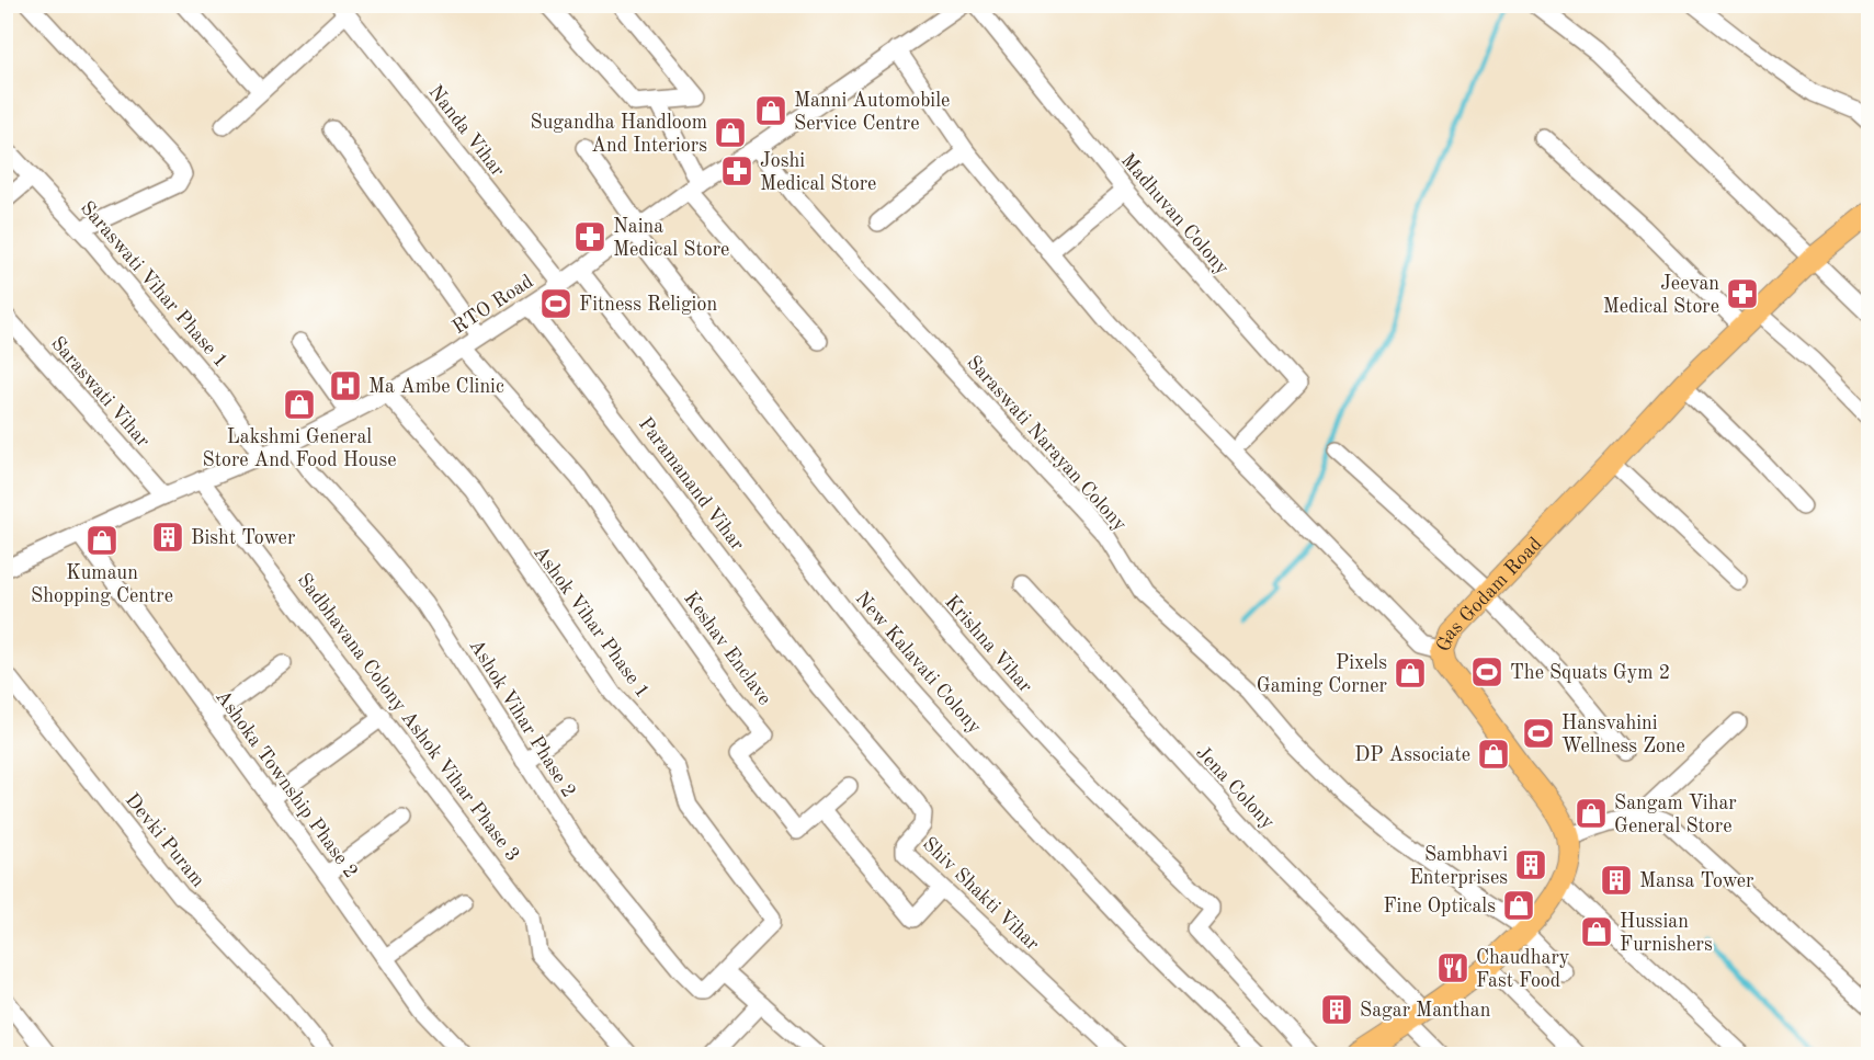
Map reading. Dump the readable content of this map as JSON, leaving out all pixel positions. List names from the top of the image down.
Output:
{
  "streets": {
    "main road": ["Gas Godam Road"],
    "street": [
      "Nanda Vihar",
      "Madhuvan Colony",
      "Saraswati Vihar Phase 1",
      "RTO Road",
      "Saraswati Vihar",
      "Saraswati Narayan Colony",
      "Paramanand Vihar",
      "Ashok Vihar Phase 1",
      "Krishna Vihar",
      "Keshav Enclave",
      "New Kalavati Colony",
      "Sadbhavana Colony Ashok Vihar Phase 3",
      "Ashok Vihar Phase 2",
      "Ashoka Township Phase 2",
      "Jena Colony",
      "Devki Puram",
      "Shiv Shakti Vihar"
    ]
  },
  "crossings": [
    ["Nanda Vihar", "RTO Road"],
    ["Madhuvan Colony", "RTO Road"],
    ["Saraswati Vihar Phase 1", "RTO Road"],
    ["RTO Road", "Saraswati Vihar"],
    ["RTO Road", "Saraswati Narayan Colony"],
    ["RTO Road", "Paramanand Vihar"],
    ["RTO Road", "Ashok Vihar Phase 1"],
    ["RTO Road", "Krishna Vihar"],
    ["RTO Road", "Keshav Enclave"],
    ["RTO Road", "New Kalavati Colony"],
    ["RTO Road", "Sadbhavana Colony Ashok Vihar Phase 3"],
    ["RTO Road", "Ashok Vihar Phase 2"],
    ["RTO Road", "Ashoka Township Phase 2"],
    ["Paramanand Vihar", "Shiv Shakti Vihar"],
    ["Ashok Vihar Phase 1", "Ashok Vihar Phase 2"]
  ],
  "places": {
    "shop": [
      "Manni Automobile Service Centre",
      "Sugandha Handloom And Interiors",
      "Lakshmi General Store And Food House",
      "Kumaun Shopping Centre",
      "Pixels Gaming Corner",
      "DP Associate",
      "Sangam Vihar General Store",
      "Fine Opticals",
      "Hussian Furnishers"
    ],
    "pharmacy": ["Joshi Medical Store", "Naina Medical Store", "Jeevan Medical Store"],
    "sports": ["Fitness Religion", "The Squats Gym 2", "Hansvahini Wellness Zone"],
    "hospital": ["Ma Ambe Clinic"],
    "building": [
      "Bisht Tower",
      "Sambhavi Enterprises",
      "Mansa Tower",
      "Sagar Manthan"
    ],
    "restaurant": ["Chaudhary Fast Food"]
  }
}
